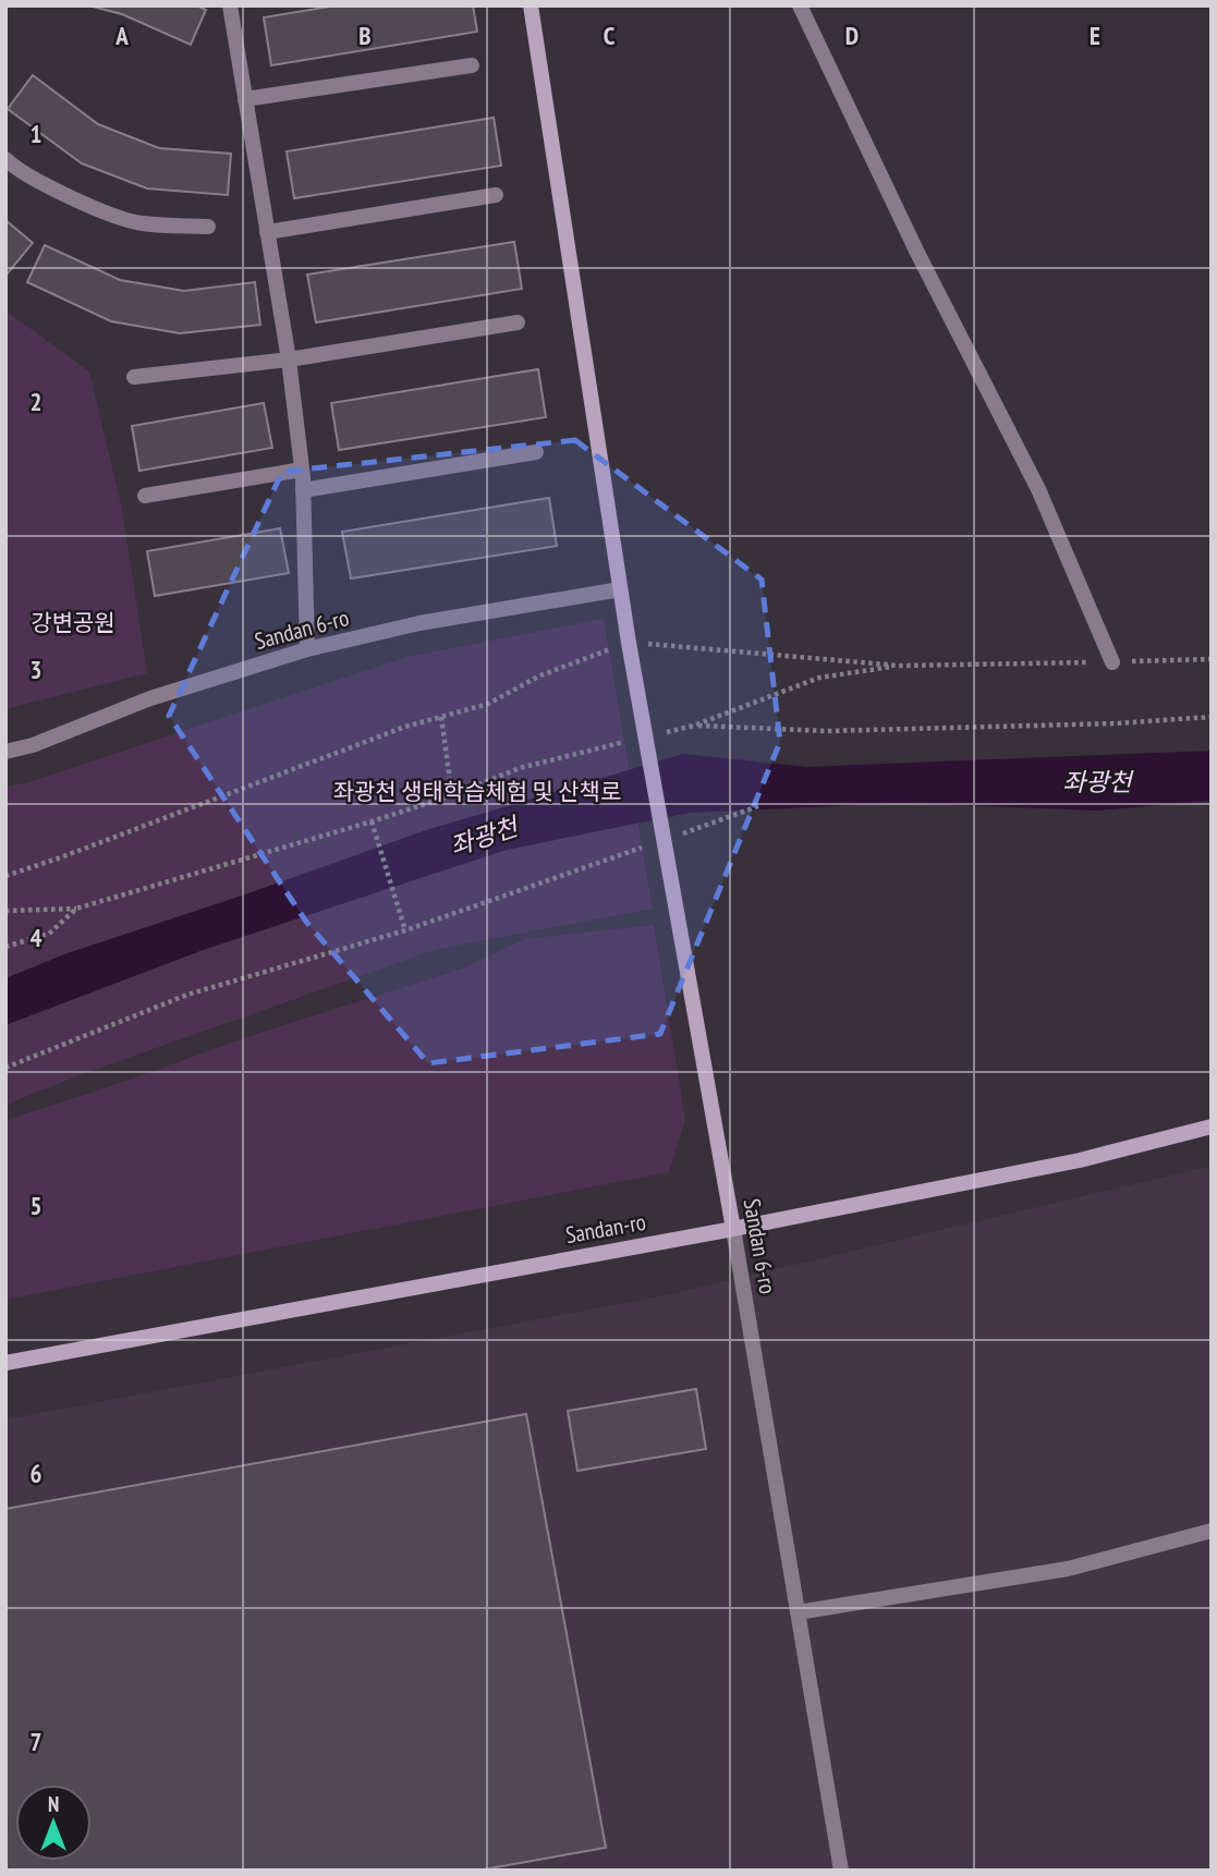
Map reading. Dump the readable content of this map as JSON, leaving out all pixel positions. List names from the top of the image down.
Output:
{
  "streets": {
    "street": ["Sandan 6-ro", "Sandan-ro"]
  },
  "crossings": [
    ["Sandan 6-ro", "Sandan-ro"]
  ],
  "water": ["좌광천"],
  "parks": ["강변공원", "좌광천 생태학습체험 및 산책로"],
  "north": "top",
  "grid": {
    "columns": [
      "A",
      "B",
      "C",
      "D",
      "E"
    ],
    "rows": [
      "1",
      "2",
      "3",
      "4",
      "5",
      "6",
      "7"
    ]
  }
}
